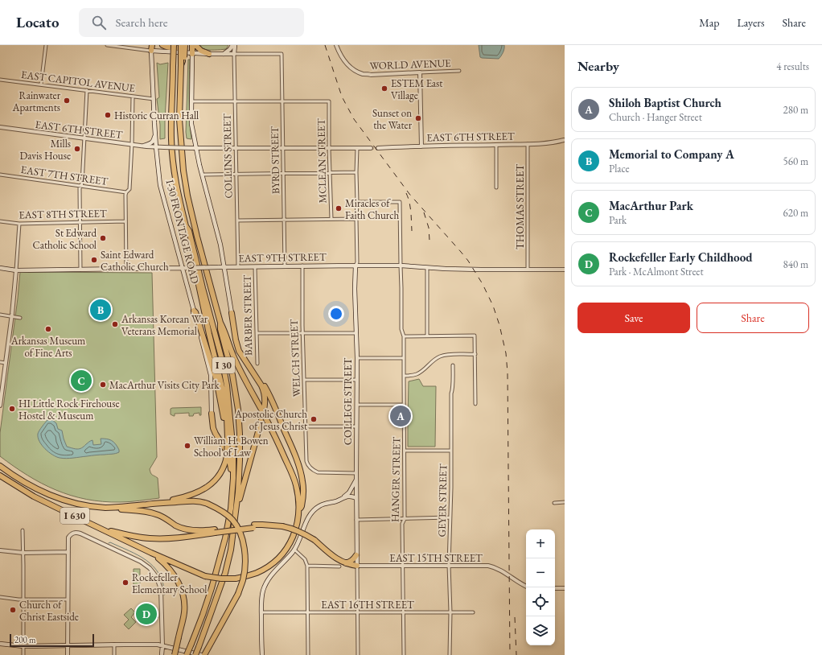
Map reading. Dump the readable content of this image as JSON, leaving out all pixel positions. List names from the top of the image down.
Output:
{
  "streets": {
    "highway": ["I 30", "I 630"],
    "main road": [
      "COLLINS STREET",
      "I-30 FRONTAGE ROAD",
      "EAST 9TH STREET",
      "COLLEGE STREET"
    ],
    "street": [
      "WORLD AVENUE",
      "EAST CAPITOL AVENUE",
      "EAST 6TH STREET",
      "BYRD STREET",
      "MCLEAN STREET",
      "EAST 7TH STREET",
      "THOMAS STREET",
      "EAST 8TH STREET",
      "BARBER STREET",
      "WELCH STREET",
      "HANGER STREET",
      "GEYER STREET",
      "EAST 15TH STREET",
      "EAST 16TH STREET"
    ]
  },
  "crossings": [
    ["EAST CAPITOL AVENUE", "I-30 FRONTAGE ROAD"],
    ["EAST 6TH STREET", "THOMAS STREET"],
    ["EAST 6TH STREET", "I-30 FRONTAGE ROAD"],
    ["COLLINS STREET", "BYRD STREET"],
    ["COLLINS STREET", "EAST 9TH STREET"],
    ["BYRD STREET", "MCLEAN STREET"],
    ["BYRD STREET", "EAST 9TH STREET"],
    ["THOMAS STREET", "EAST 9TH STREET"],
    ["I-30 FRONTAGE ROAD", "EAST 9TH STREET"],
    ["EAST 9TH STREET", "BARBER STREET"],
    ["EAST 9TH STREET", "WELCH STREET"],
    ["EAST 9TH STREET", "COLLEGE STREET"],
    ["EAST 9TH STREET", "HANGER STREET"],
    ["WELCH STREET", "COLLEGE STREET"],
    ["COLLEGE STREET", "HANGER STREET"],
    ["COLLEGE STREET", "EAST 15TH STREET"],
    ["COLLEGE STREET", "EAST 16TH STREET"],
    ["HANGER STREET", "EAST 15TH STREET"],
    ["HANGER STREET", "EAST 16TH STREET"],
    ["GEYER STREET", "EAST 15TH STREET"],
    ["GEYER STREET", "EAST 16TH STREET"]
  ],
  "places": [
    "ESTEM East Village",
    "Rainwater Apartments",
    "Historic Curran Hall",
    "Sunset on the Water",
    "Mills Davis House",
    "Miracles of Faith Church",
    "St Edward Catholic School",
    "Saint Edward Catholic Church",
    "Arkansas Korean War Veterans Memorial",
    "Arkansas Museum of Fine Arts",
    "MacArthur Visits City Park",
    "HI Little Rock Firehouse Hostel & Museum",
    "Apostolic Church of Jesus Christ",
    "William H. Bowen School of Law",
    "Rockefeller Elementary School",
    "Church of Christ Eastside"
  ],
  "scale_bar": "200 m",
  "page": {
    "header": "Locato",
    "search": "Search here",
    "nav": ["Map", "Layers", "Share"],
    "heading": ["Nearby", "4 results"],
    "list": [
      {
        "mark": "A",
        "name": "Shiloh Baptist Church",
        "note": "Church · Hanger Street",
        "value": "280 m"
      },
      {
        "mark": "B",
        "name": "Memorial to Company A",
        "note": "Place",
        "value": "560 m"
      },
      {
        "mark": "C",
        "name": "MacArthur Park",
        "note": "Park",
        "value": "620 m"
      },
      {
        "mark": "D",
        "name": "Rockefeller Early Childhood",
        "note": "Park · McAlmont Street",
        "value": "840 m"
      }
    ],
    "buttons": ["Save", "Share"],
    "pins": [
      "B",
      "C",
      "A",
      "D"
    ],
    "map_buttons": ["+", "−"],
    "scale": "200 m"
  }
}
